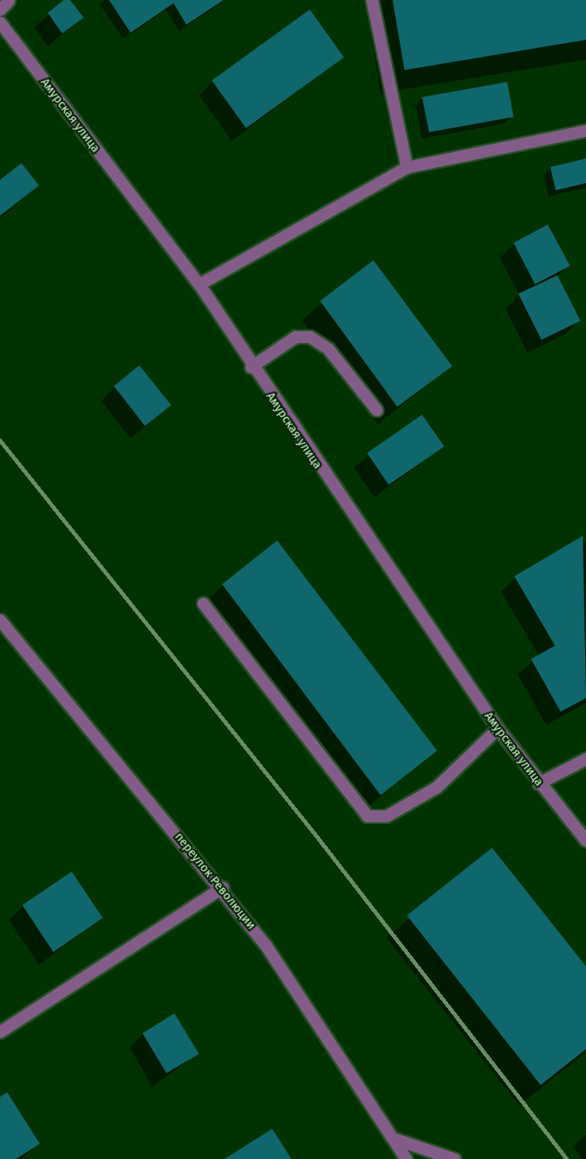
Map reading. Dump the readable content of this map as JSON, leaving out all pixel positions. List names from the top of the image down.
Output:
{
  "streets": {
    "lane": ["Амурская улица", "переулок Революции"]
  }
}
